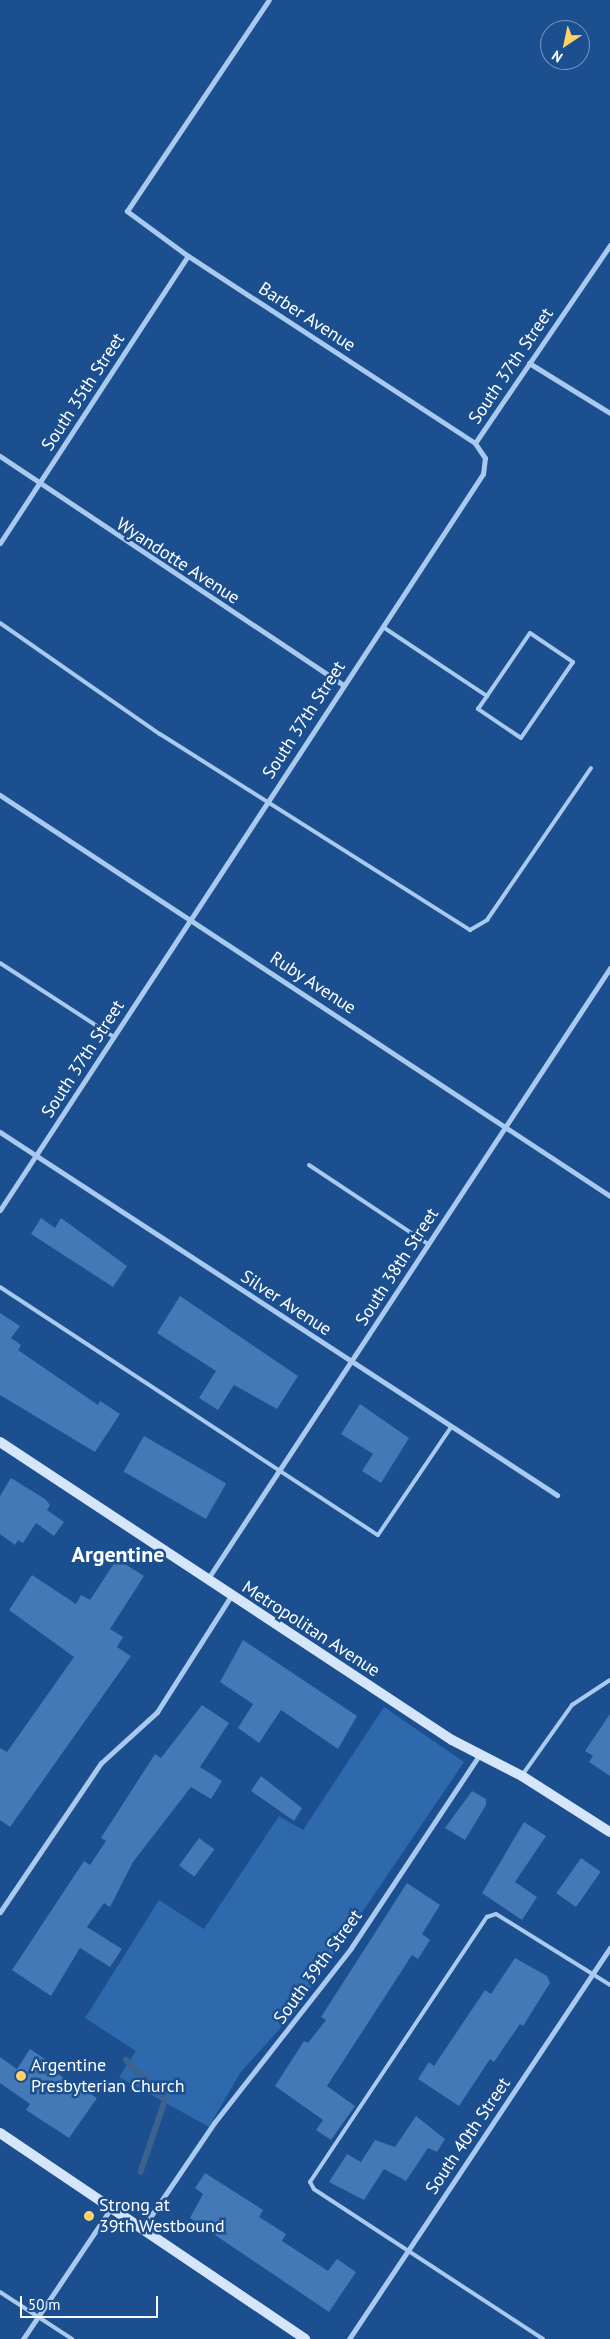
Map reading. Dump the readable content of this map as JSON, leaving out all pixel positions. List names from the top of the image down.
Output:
{
  "streets": {
    "main road": ["Metropolitan Avenue"],
    "street": [
      "Barber Avenue",
      "South 37th Street",
      "South 35th Street",
      "Wyandotte Avenue",
      "Ruby Avenue",
      "South 38th Street",
      "Silver Avenue",
      "South 39th Street",
      "South 40th Street"
    ]
  },
  "crossings": [
    ["Barber Avenue", "South 37th Street"],
    ["Barber Avenue", "South 35th Street"],
    ["South 37th Street", "Wyandotte Avenue"],
    ["South 37th Street", "Ruby Avenue"],
    ["South 37th Street", "Silver Avenue"],
    ["South 35th Street", "Wyandotte Avenue"],
    ["Ruby Avenue", "South 38th Street"],
    ["South 38th Street", "Silver Avenue"],
    ["South 38th Street", "Metropolitan Avenue"],
    ["Metropolitan Avenue", "South 39th Street"]
  ],
  "districts": ["Argentine"],
  "places": ["Argentine Presbyterian Church", "Strong at 39th Westbound"],
  "scale_bar": "50 m",
  "north": "bottom left"
}
